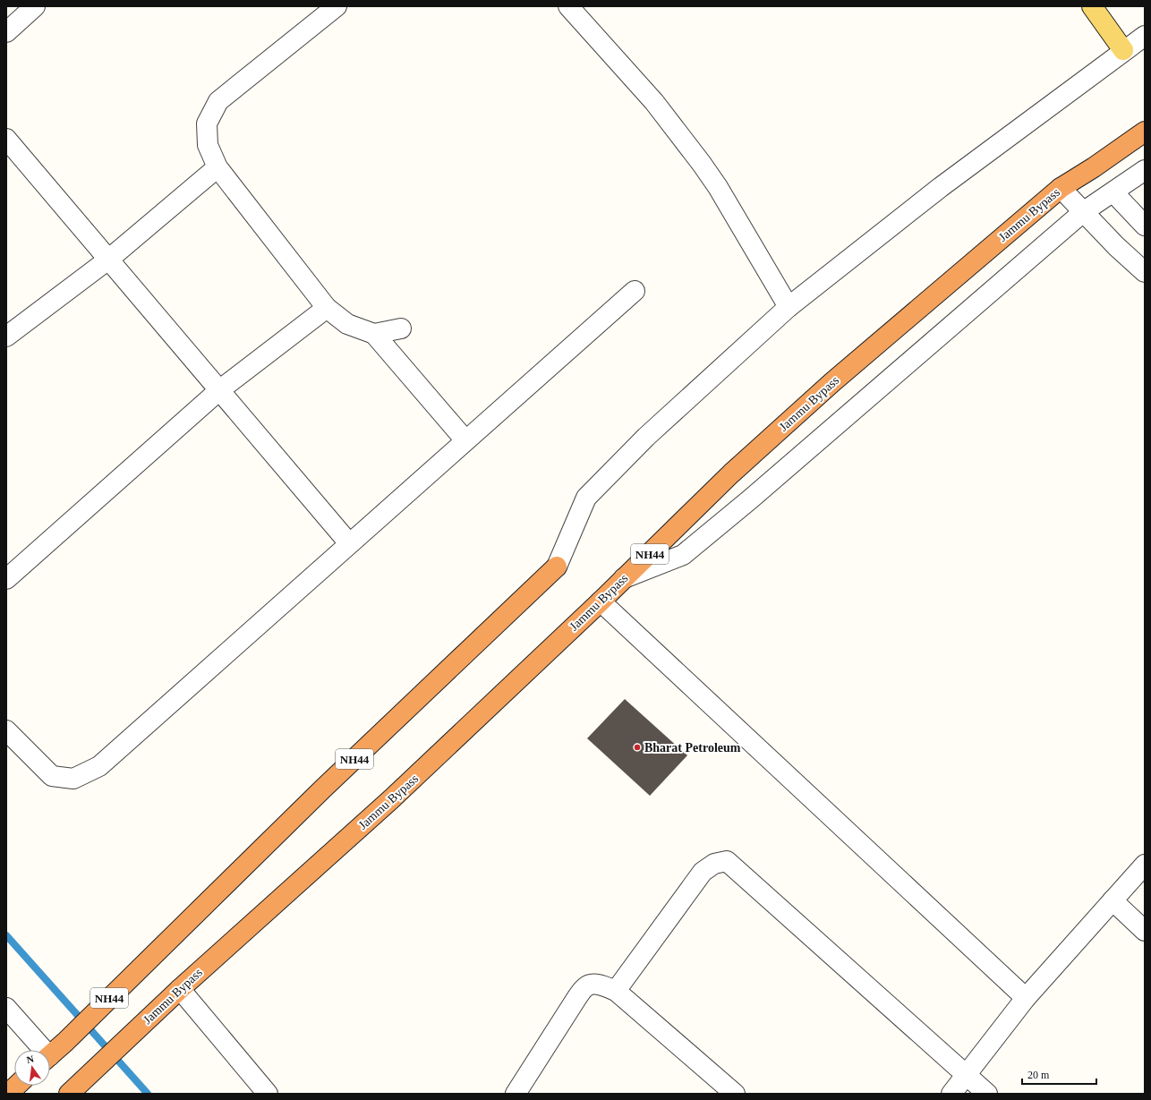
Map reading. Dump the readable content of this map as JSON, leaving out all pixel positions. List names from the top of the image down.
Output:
{
  "streets": {
    "highway": ["Jammu Bypass", "NH44"]
  },
  "places": ["Bharat Petroleum"],
  "scale_bar": "20 m",
  "north": "top"
}
